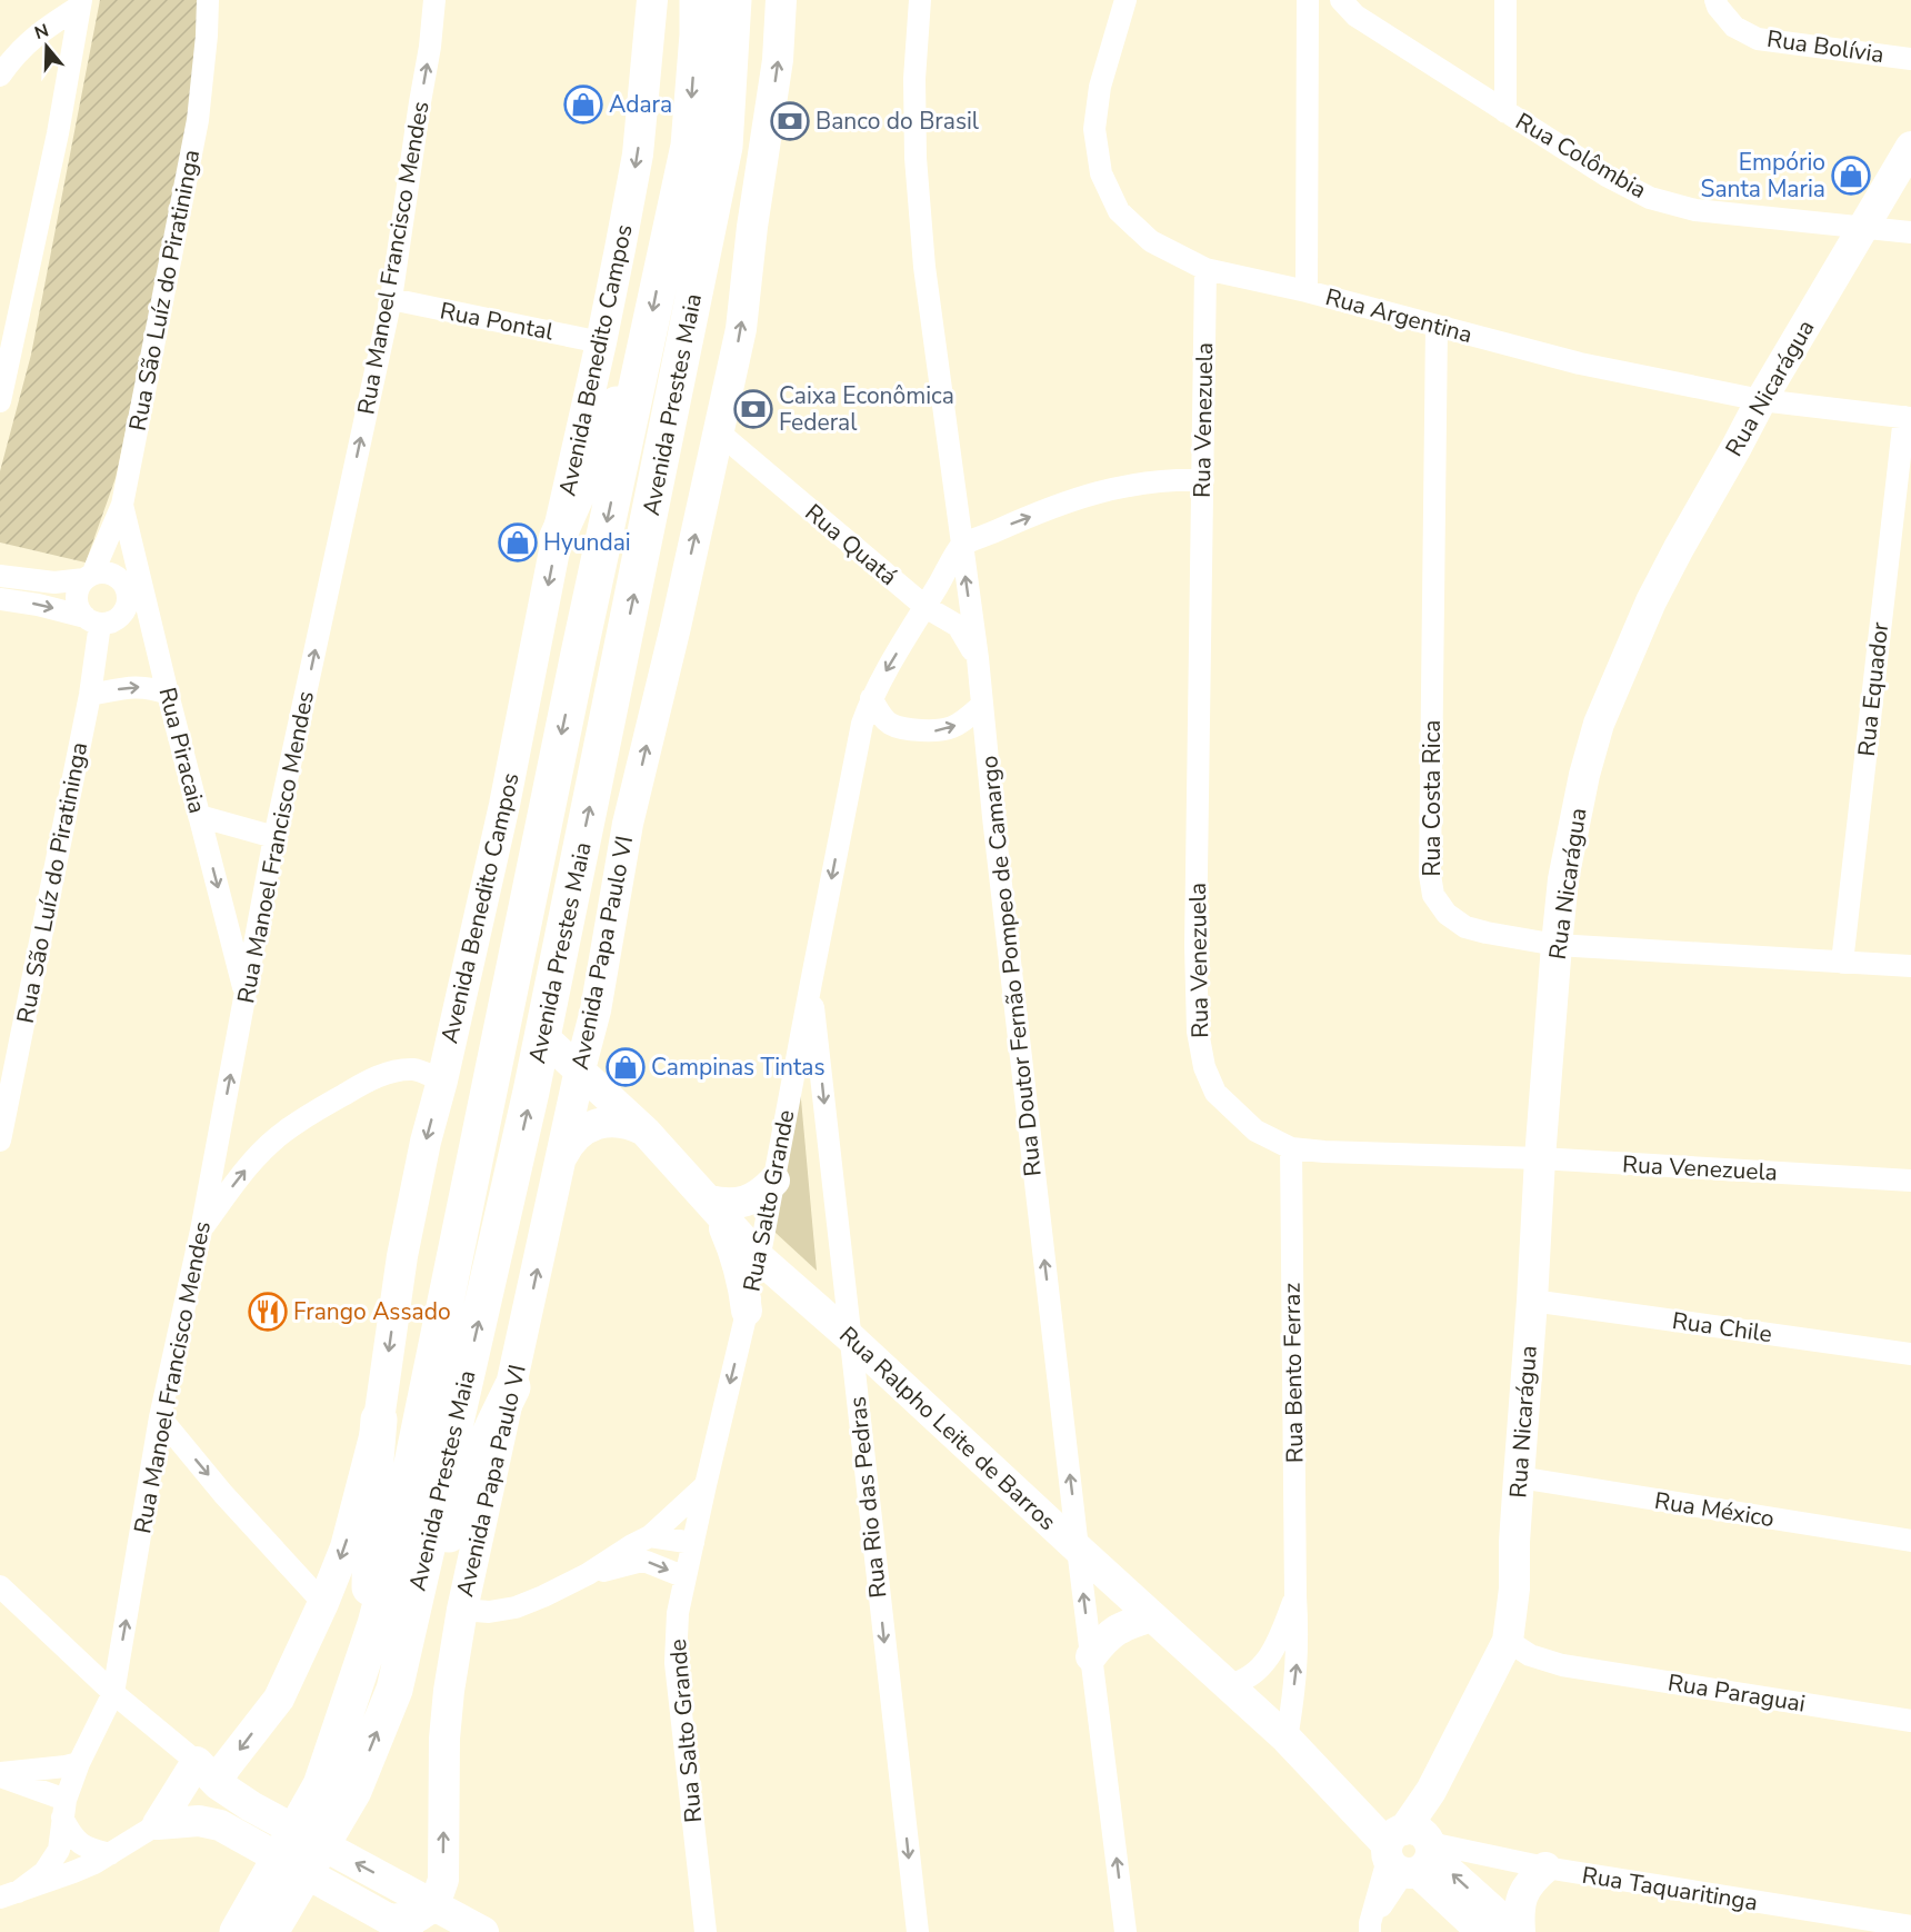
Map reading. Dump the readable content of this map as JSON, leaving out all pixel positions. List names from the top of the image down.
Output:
{
  "streets": {
    "highway": ["Avenida Prestes Maia"],
    "street": [
      "Rua Bolívia",
      "Rua Colômbia",
      "Rua Manoel Francisco Mendes",
      "Rua São Luíz do Piratininga",
      "Rua Argentina",
      "Rua Pontal",
      "Avenida Benedito Campos",
      "Rua Nicarágua",
      "Rua Venezuela",
      "Rua Quatá",
      "Rua Equador",
      "Rua Piracaia",
      "Rua Costa Rica",
      "Avenida Papa Paulo VI",
      "Rua Doutor Fernão Pompeo de Camargo",
      "Rua Salto Grande",
      "Rua Chile",
      "Rua Bento Ferraz",
      "Rua Ralpho Leite de Barros",
      "Rua Rio das Pedras",
      "Rua México",
      "Rua Paraguai",
      "Rua Taquaritinga"
    ]
  },
  "crossings": [
    ["Rua Colômbia", "Rua Nicarágua"],
    ["Rua Manoel Francisco Mendes", "Rua Pontal"],
    ["Rua Manoel Francisco Mendes", "Rua Piracaia"],
    ["Rua São Luíz do Piratininga", "Rua Piracaia"],
    ["Rua Argentina", "Rua Nicarágua"],
    ["Rua Argentina", "Rua Venezuela"],
    ["Rua Argentina", "Rua Equador"],
    ["Rua Argentina", "Rua Costa Rica"],
    ["Rua Pontal", "Avenida Benedito Campos"],
    ["Rua Nicarágua", "Rua Venezuela"],
    ["Rua Nicarágua", "Rua Costa Rica"],
    ["Rua Nicarágua", "Rua Chile"],
    ["Rua Nicarágua", "Rua Ralpho Leite de Barros"],
    ["Rua Nicarágua", "Rua México"],
    ["Rua Nicarágua", "Rua Paraguai"],
    ["Rua Nicarágua", "Rua Taquaritinga"],
    ["Avenida Prestes Maia", "Rua Ralpho Leite de Barros"],
    ["Rua Venezuela", "Rua Bento Ferraz"],
    ["Rua Quatá", "Avenida Papa Paulo VI"],
    ["Rua Quatá", "Rua Doutor Fernão Pompeo de Camargo"],
    ["Rua Quatá", "Rua Salto Grande"],
    ["Rua Equador", "Rua Costa Rica"],
    ["Avenida Papa Paulo VI", "Rua Ralpho Leite de Barros"],
    ["Rua Doutor Fernão Pompeo de Camargo", "Rua Salto Grande"],
    ["Rua Doutor Fernão Pompeo de Camargo", "Rua Ralpho Leite de Barros"],
    ["Rua Salto Grande", "Rua Ralpho Leite de Barros"],
    ["Rua Salto Grande", "Rua Rio das Pedras"],
    ["Rua Bento Ferraz", "Rua Ralpho Leite de Barros"],
    ["Rua Ralpho Leite de Barros", "Rua Rio das Pedras"],
    ["Rua Ralpho Leite de Barros", "Rua Taquaritinga"]
  ],
  "one_way": [
    "Rua Manoel Francisco Mendes",
    "Avenida Benedito Campos",
    "Rua Piracaia",
    "Avenida Papa Paulo VI",
    "Rua Doutor Fernão Pompeo de Camargo",
    "Rua Salto Grande",
    "Rua Rio das Pedras"
  ],
  "places": {
    "shop": [
      "Adara",
      "Empório Santa Maria",
      "Hyundai",
      "Campinas Tintas"
    ],
    "bank": ["Banco do Brasil", "Caixa Econômica Federal"],
    "restaurant": ["Frango Assado"]
  },
  "north": "top"
}
